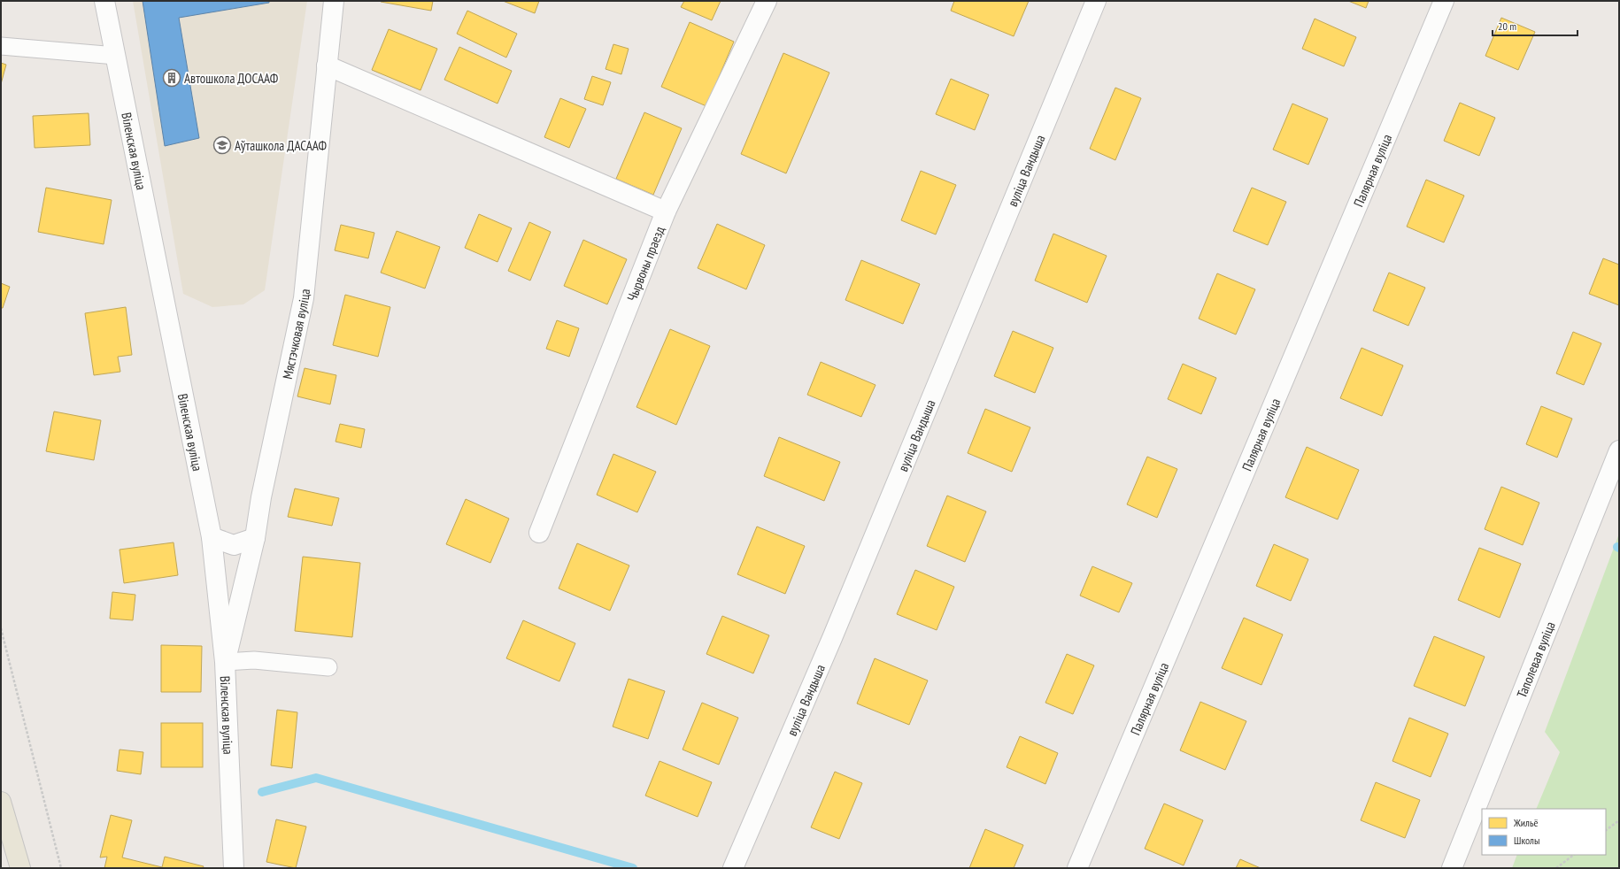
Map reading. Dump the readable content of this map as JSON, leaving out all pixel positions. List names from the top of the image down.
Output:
{
  "streets": {
    "street": [
      "Віленская вуліца",
      "вуліца Вандыша",
      "Палярная вуліца",
      "Чырвоны праезд",
      "Мястэчковая вуліца",
      "Таполевая вуліца"
    ]
  },
  "crossings": [
    ["Віленская вуліца", "Мястэчковая вуліца"]
  ],
  "places": {
    "building": ["Автошкола ДОСААФ"],
    "school or university": ["Аўташкола ДАСААФ"]
  },
  "legend": ["Жильё", "Школы"],
  "scale_bar": "20 m"
}
